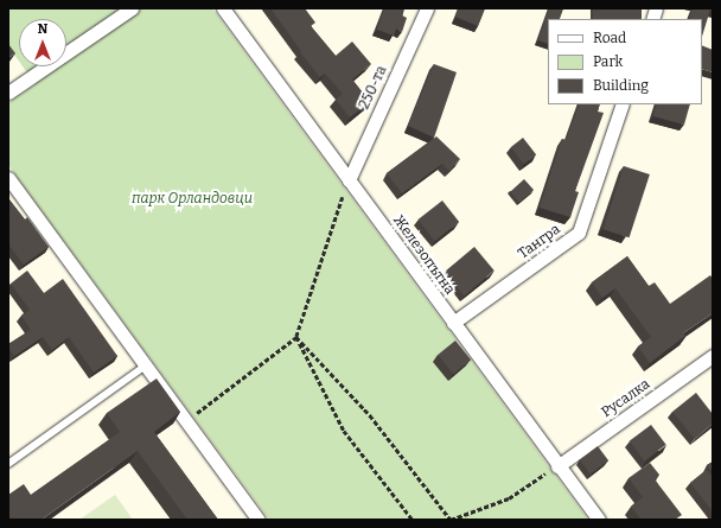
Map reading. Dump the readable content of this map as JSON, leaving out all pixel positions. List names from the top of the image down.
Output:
{
  "streets": {
    "street": [
      "250-та",
      "Тангра",
      "Железопътна",
      "Русалка"
    ]
  },
  "crossings": [
    ["250-та", "Железопътна"],
    ["Тангра", "Железопътна"],
    ["Железопътна", "Русалка"]
  ],
  "parks": ["парк Орландовци"],
  "legend": ["Road", "Park", "Building"],
  "north": "top"
}
